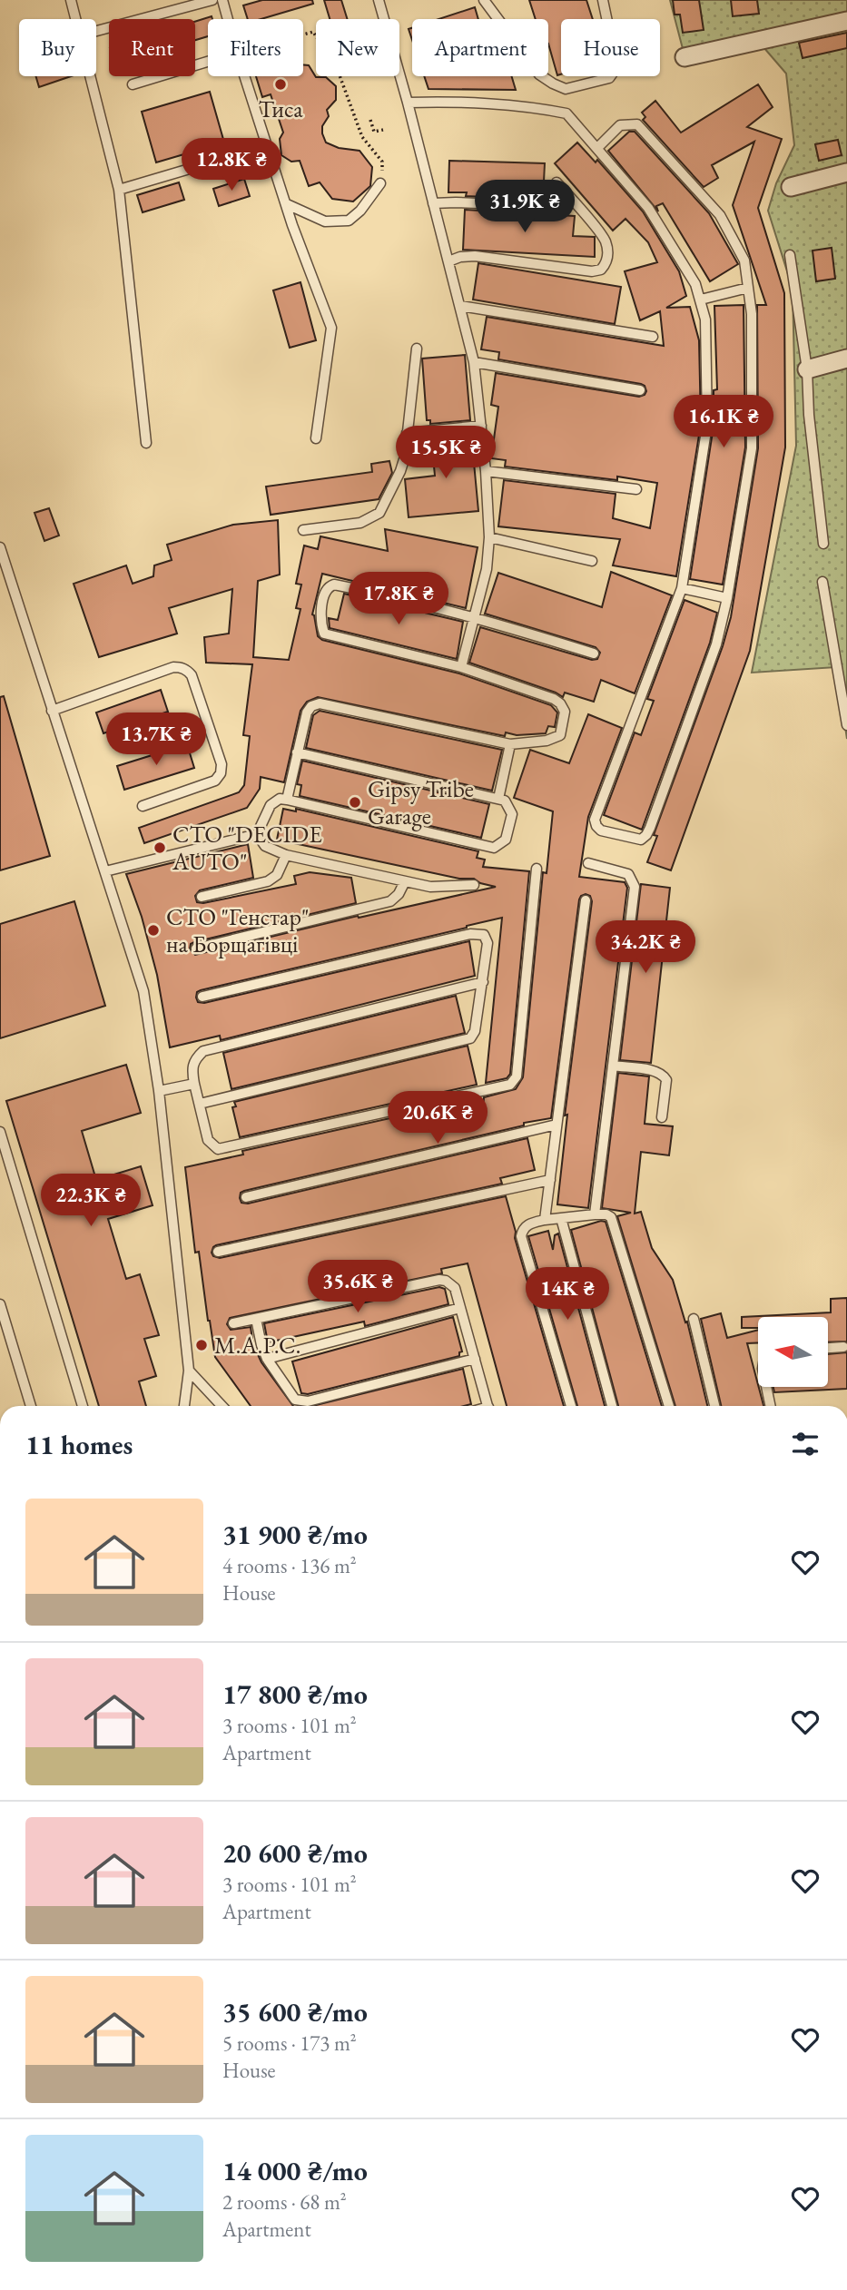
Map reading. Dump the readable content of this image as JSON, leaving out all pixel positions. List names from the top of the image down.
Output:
{
  "places": [
    "Тиса",
    "Gipsy Tribe Garage",
    "СТО \"DECIDE AUTO\"",
    "СТО \"Генстар\" на Борщагівці",
    "М.А.Р.С."
  ],
  "north": "left",
  "page": {
    "chip": [
      "Buy",
      "Rent",
      "Filters",
      "New",
      "Apartment",
      "House"
    ],
    "price": [
      "12.8K ₴",
      "31.9K ₴",
      "16.1K ₴",
      "15.5K ₴",
      "17.8K ₴",
      "13.7K ₴",
      "34.2K ₴",
      "20.6K ₴",
      "22.3K ₴",
      "35.6K ₴",
      "14K ₴"
    ],
    "heading": "11 homes",
    "list": [
      {
        "name": "31 900 ₴/mo",
        "note": "4 rooms · 136 m² · House"
      },
      {
        "name": "17 800 ₴/mo",
        "note": "3 rooms · 101 m² · Apartment"
      },
      {
        "name": "20 600 ₴/mo",
        "note": "3 rooms · 101 m² · Apartment"
      },
      {
        "name": "35 600 ₴/mo",
        "note": "5 rooms · 173 m² · House"
      },
      {
        "name": "14 000 ₴/mo",
        "note": "2 rooms · 68 m² · Apartment"
      }
    ]
  }
}
